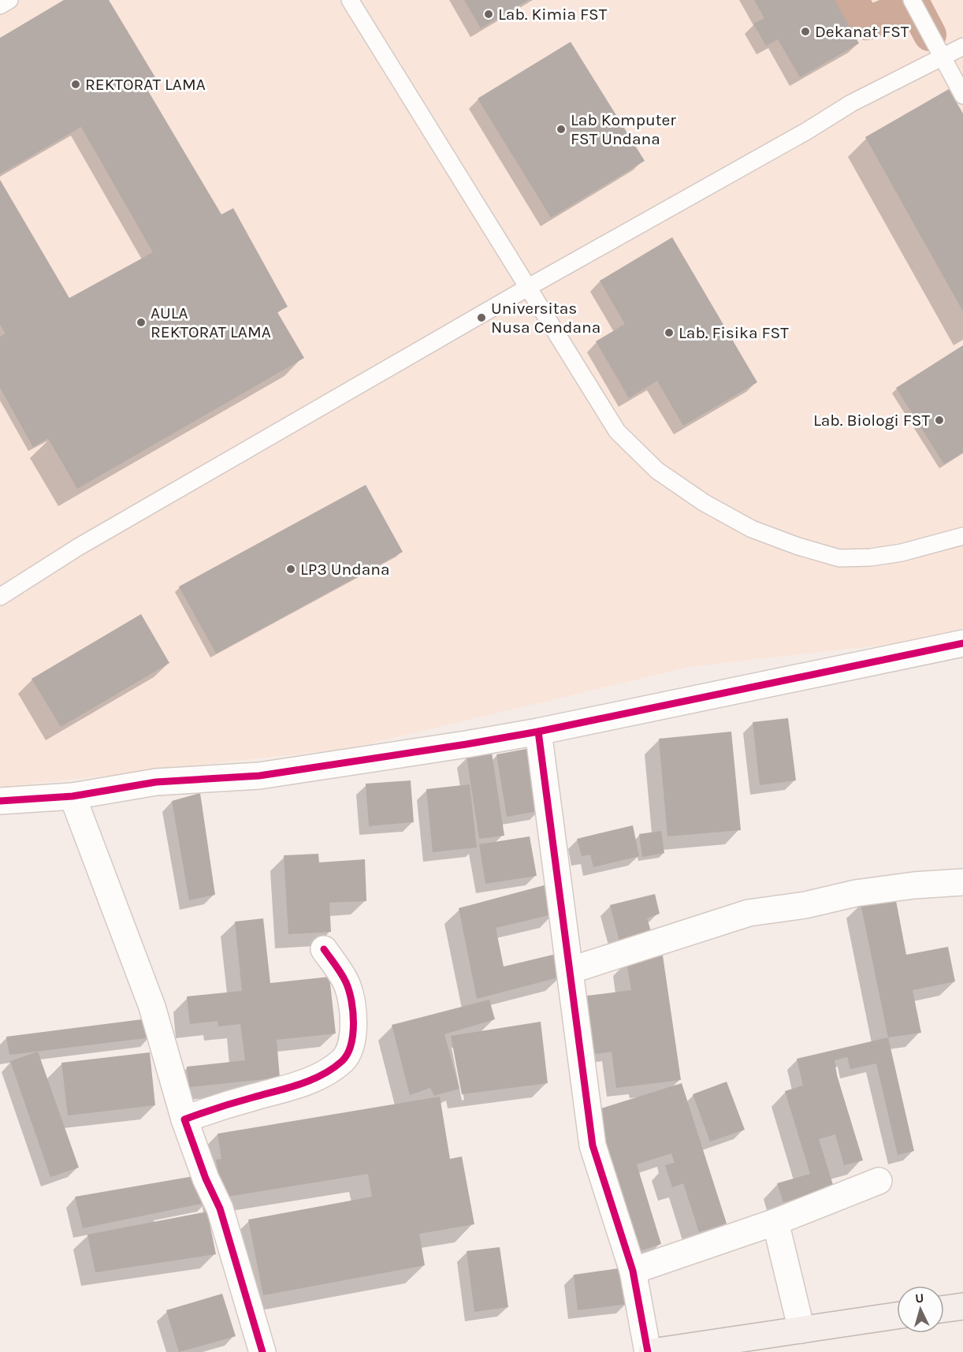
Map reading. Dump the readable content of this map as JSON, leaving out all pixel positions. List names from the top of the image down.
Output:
{
  "places": [
    "Lab. Kimia FST",
    "Dekanat FST",
    "REKTORAT LAMA",
    "Lab Komputer FST Undana",
    "Universitas Nusa Cendana",
    "AULA REKTORAT LAMA",
    "Lab. Fisika FST",
    "Lab. Biologi FST",
    "LP3 Undana"
  ],
  "north": "top"
}
